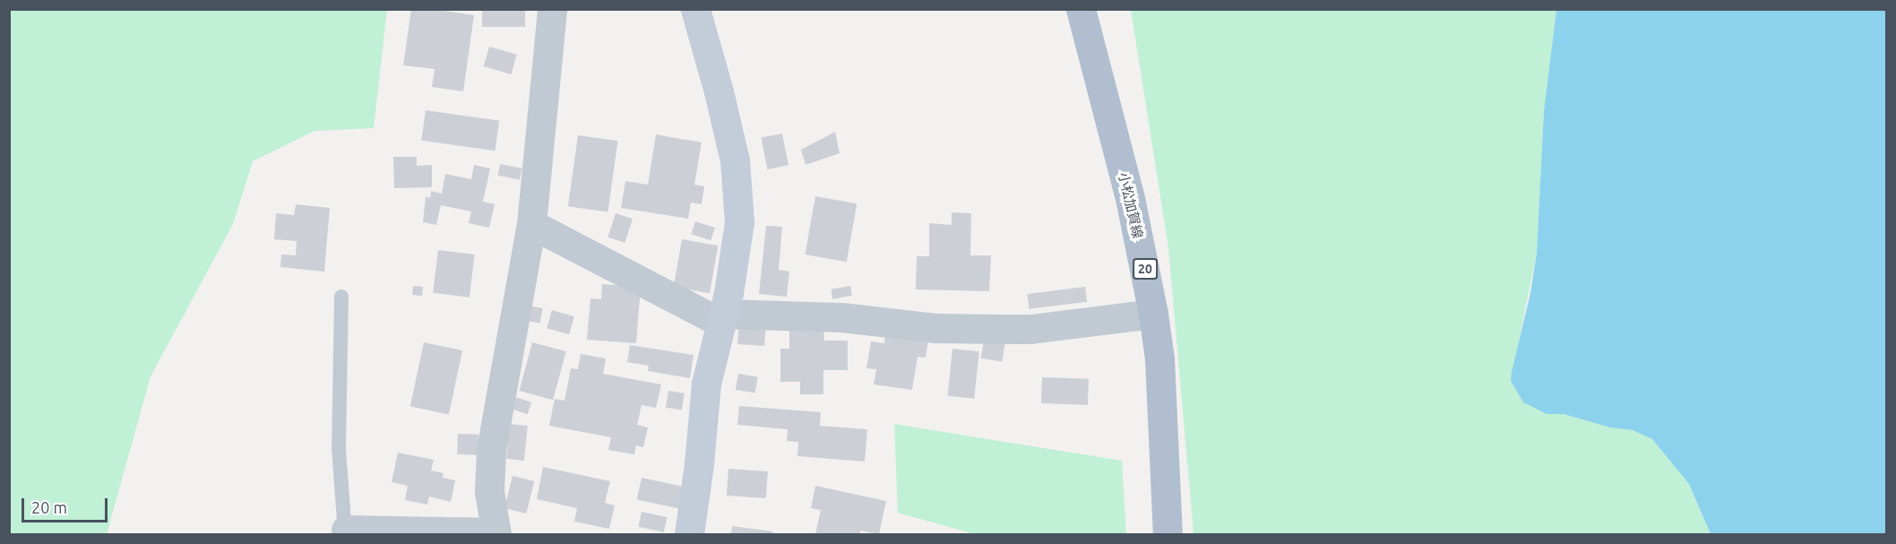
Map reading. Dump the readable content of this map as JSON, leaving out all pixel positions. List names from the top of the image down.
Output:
{
  "streets": {
    "main road": ["小松加賀線", "20"]
  },
  "scale_bar": "20 m"
}
